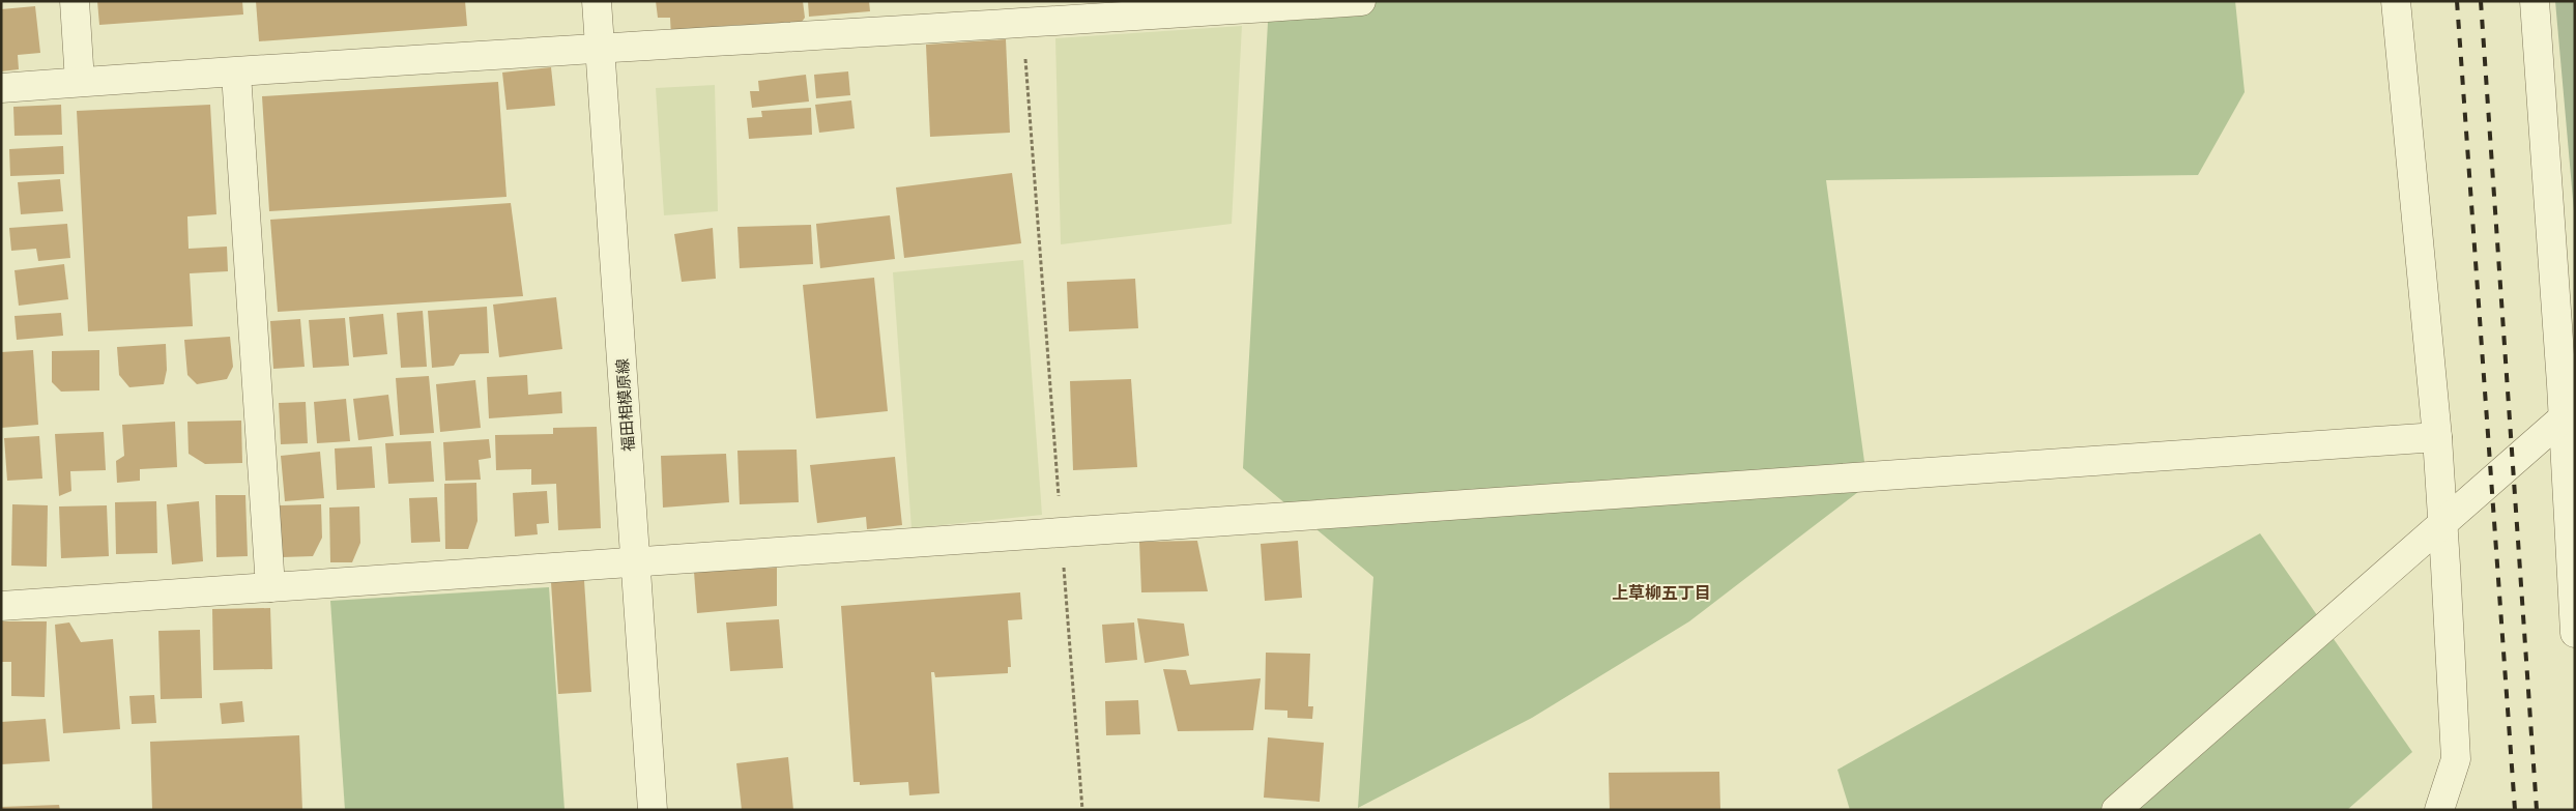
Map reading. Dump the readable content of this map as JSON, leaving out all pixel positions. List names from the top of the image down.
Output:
{
  "streets": {
    "street": ["福田相模原線"]
  },
  "districts": ["上草柳五丁目"]
}
